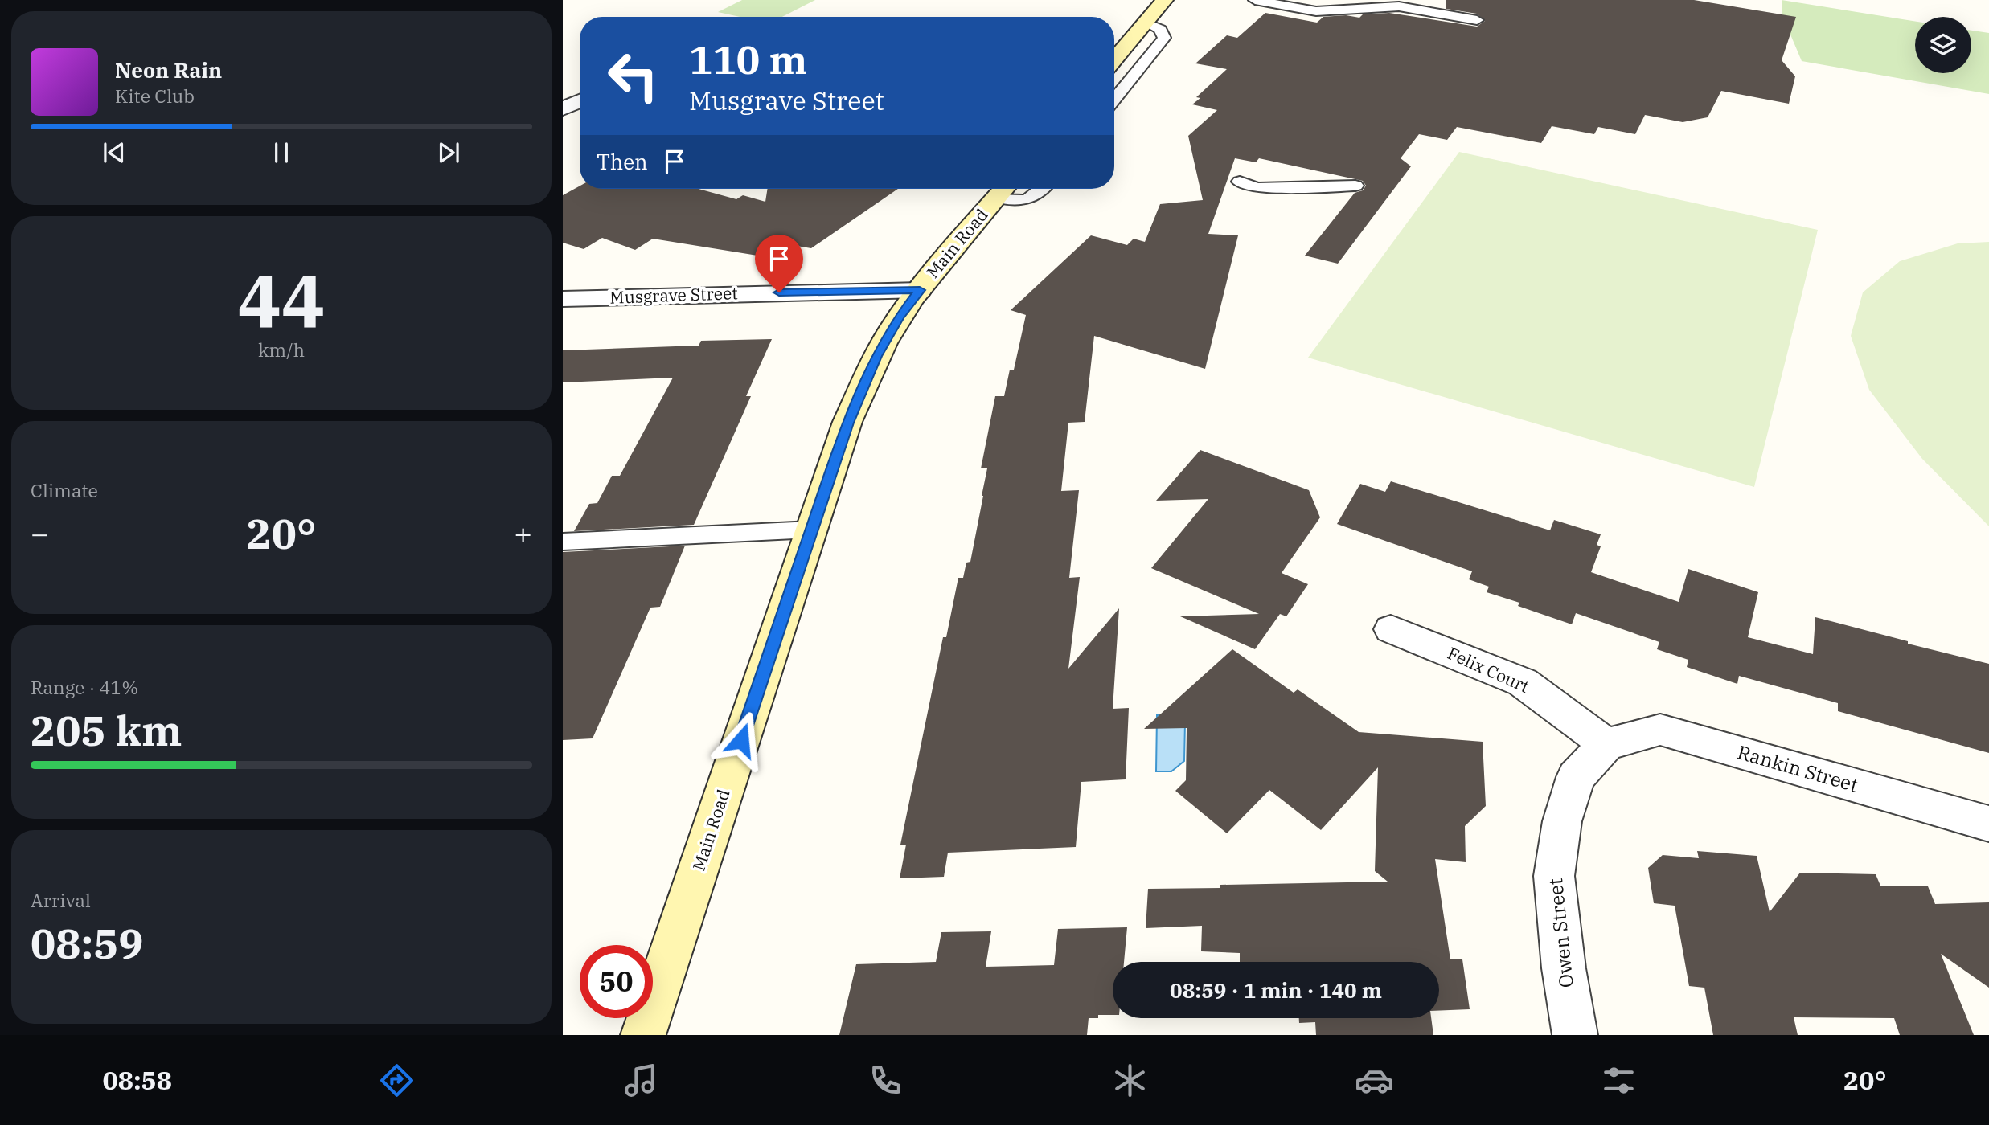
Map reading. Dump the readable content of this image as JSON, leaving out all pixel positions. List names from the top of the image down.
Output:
{
  "streets": {
    "main road": ["Main Road"],
    "street": [
      "Musgrave Street",
      "Felix Court",
      "Rankin Street",
      "Owen Street"
    ]
  },
  "crossings": [
    ["Main Road", "Musgrave Street"],
    ["Felix Court", "Rankin Street"],
    ["Felix Court", "Owen Street"],
    ["Rankin Street", "Owen Street"]
  ],
  "page": {
    "turn": ["110 m", "Musgrave Street"],
    "song": ["Neon Rain", "Kite Club"],
    "then": "Then",
    "tile": [
      ["44", "km/h"],
      "Climate",
      ["Range · 41%", "205 km"],
      ["Arrival", "08:59"]
    ],
    "heat": ["−", "20°", "+"],
    "limit": "50",
    "trip": "08:59 · 1 min · 140 m",
    "tabs": ["08:58", "20°"]
  }
}
